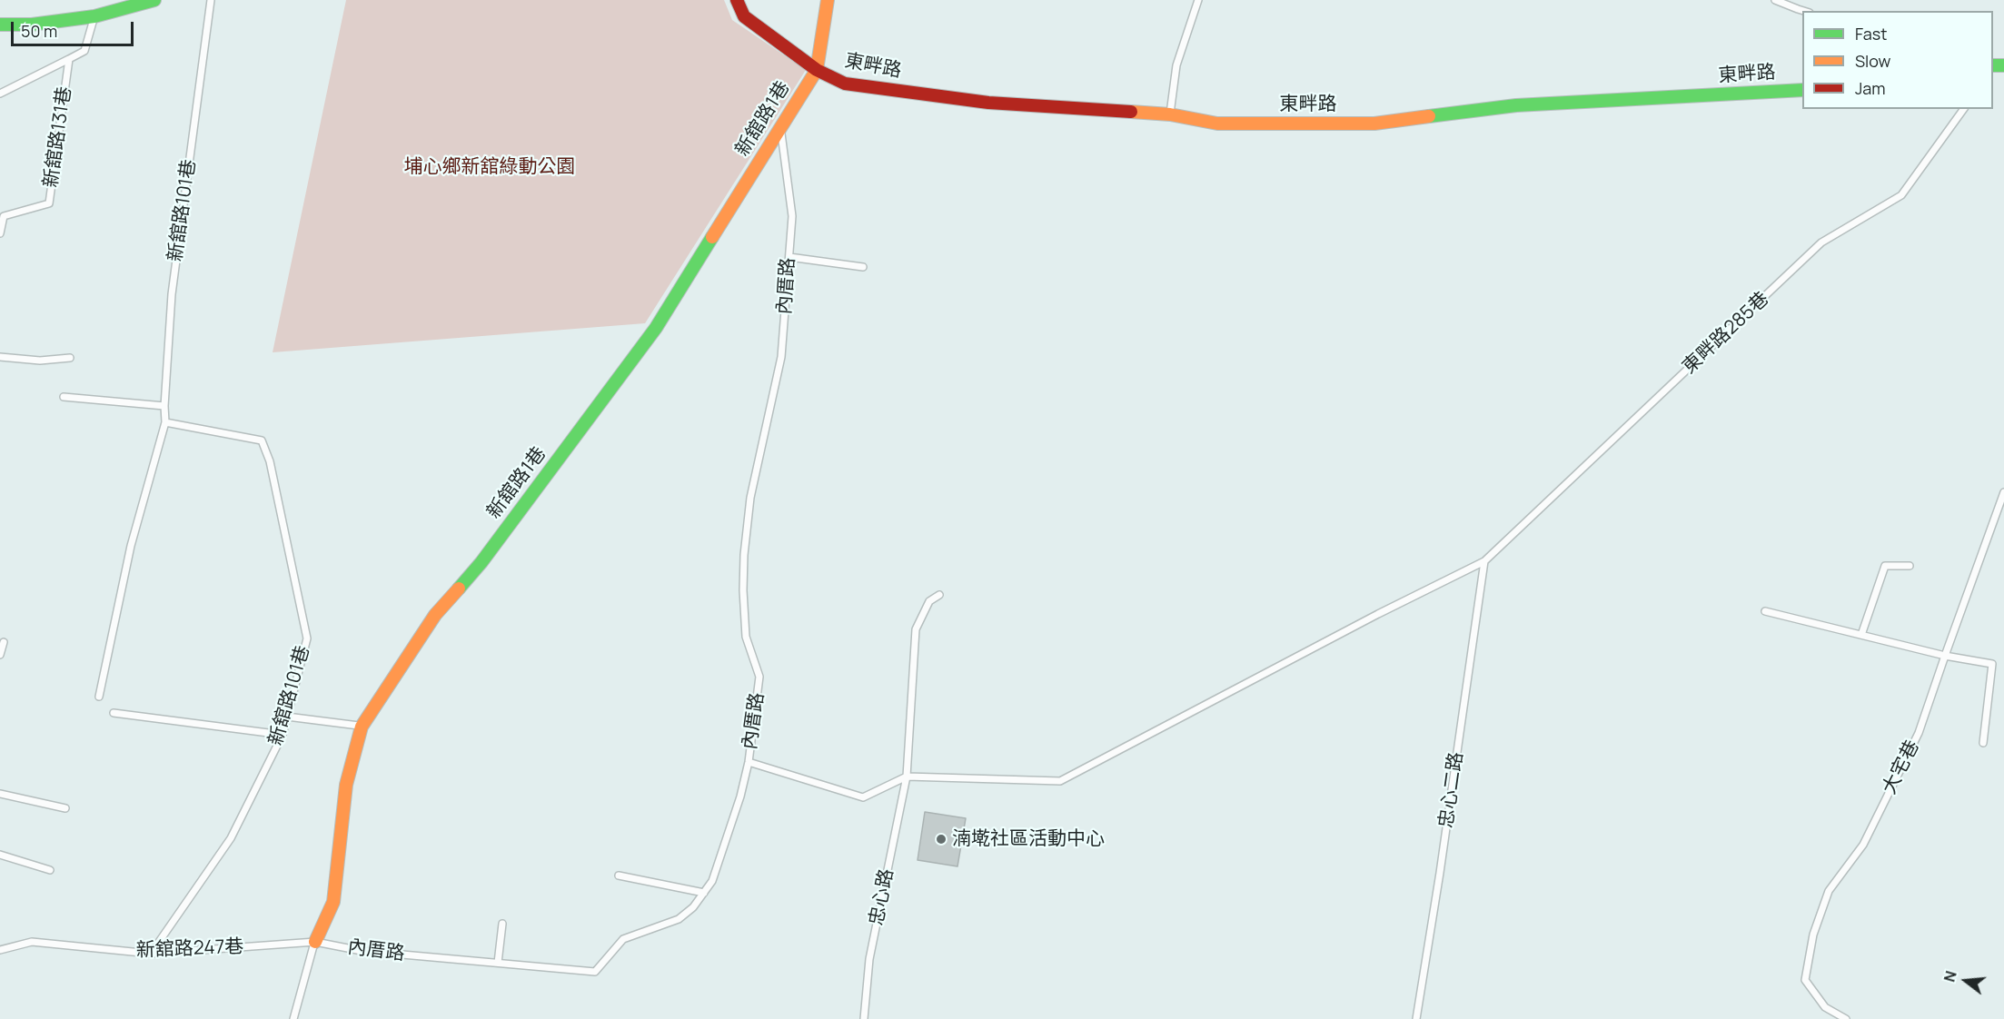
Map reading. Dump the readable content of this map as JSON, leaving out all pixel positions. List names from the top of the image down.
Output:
{
  "streets": {
    "street": ["東畔路", "新舘路1巷"],
    "lane": [
      "新舘路131巷",
      "新舘路101巷",
      "內厝路",
      "東畔路285巷",
      "大宅巷",
      "忠心二路",
      "忠心路",
      "新舘路247巷"
    ]
  },
  "crossings": [
    ["東畔路", "新舘路1巷"],
    ["新舘路1巷", "內厝路"],
    ["新舘路1巷", "新舘路247巷"],
    ["新舘路101巷", "新舘路247巷"],
    ["內厝路", "新舘路247巷"],
    ["東畔路285巷", "忠心二路"],
    ["東畔路285巷", "忠心路"]
  ],
  "parks": ["埔心鄉新舘綠動公園"],
  "places": ["湳墘社區活動中心"],
  "legend": ["Fast", "Slow", "Jam"],
  "scale_bar": "50 m",
  "north": "left"
}
